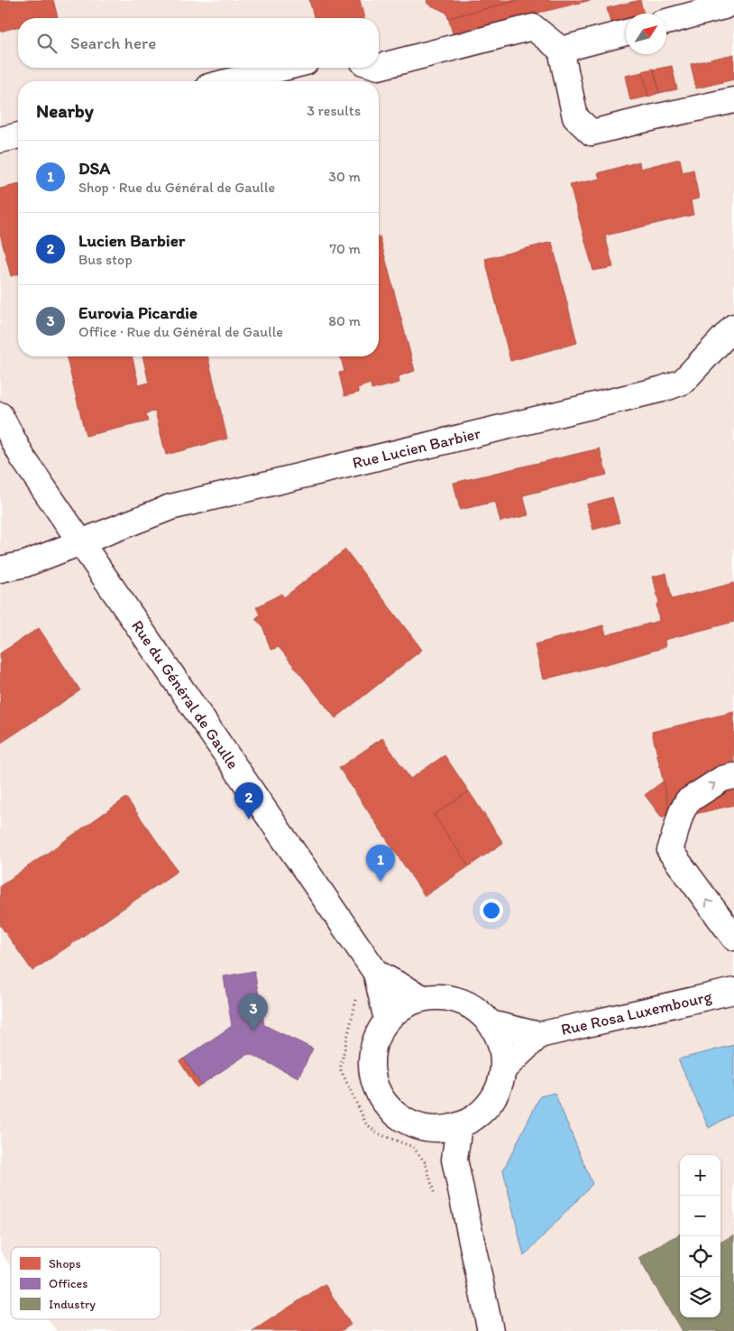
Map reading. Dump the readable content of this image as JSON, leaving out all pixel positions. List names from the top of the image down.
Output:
{
  "streets": {
    "street": ["Rue Lucien Barbier", "Rue du Général de Gaulle", "Rue Rosa Luxembourg"]
  },
  "crossings": [
    ["Rue Lucien Barbier", "Rue du Général de Gaulle"],
    ["Rue du Général de Gaulle", "Rue Rosa Luxembourg"]
  ],
  "legend": ["Shops", "Offices", "Industry"],
  "north": "top right",
  "page": {
    "search": "Search here",
    "heading": ["Nearby", "3 results"],
    "list": [
      {
        "mark": "1",
        "name": "DSA",
        "note": "Shop · Rue du Général de Gaulle",
        "value": "30 m"
      },
      {
        "mark": "2",
        "name": "Lucien Barbier",
        "note": "Bus stop",
        "value": "70 m"
      },
      {
        "mark": "3",
        "name": "Eurovia Picardie",
        "note": "Office · Rue du Général de Gaulle",
        "value": "80 m"
      }
    ],
    "pins": ["2", "1", "3"],
    "map_buttons": ["+", "−"]
  }
}
